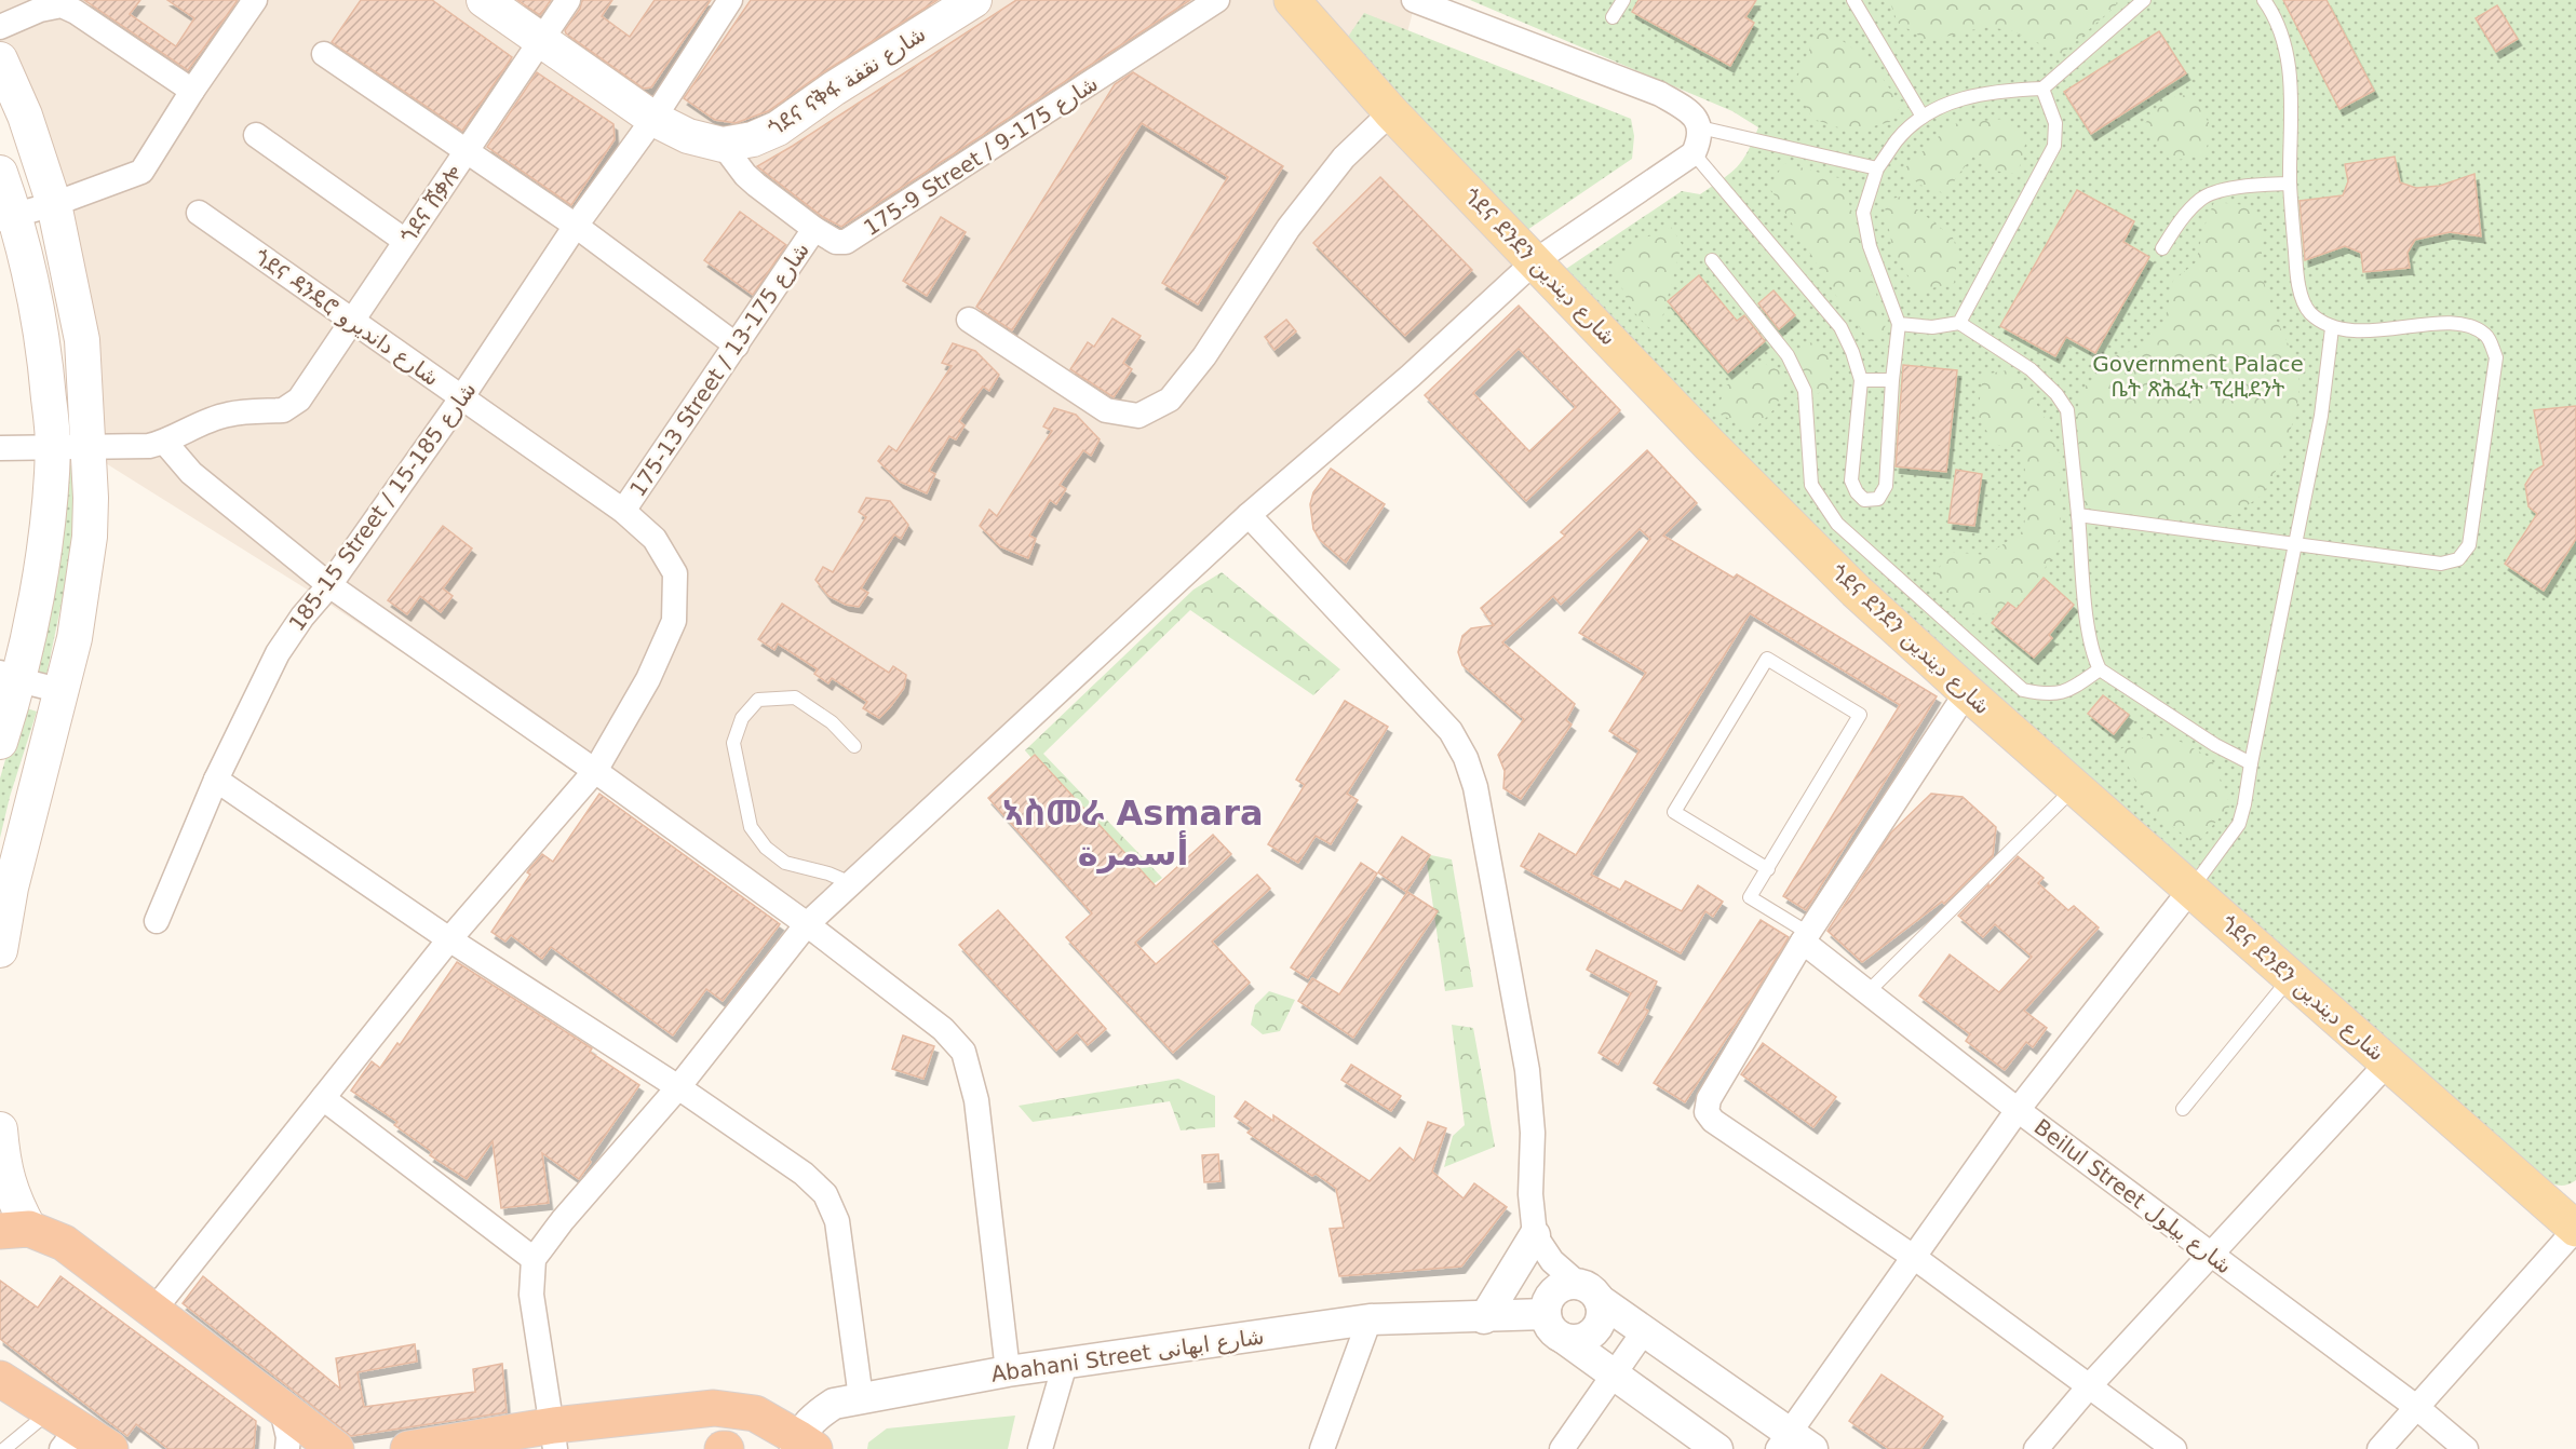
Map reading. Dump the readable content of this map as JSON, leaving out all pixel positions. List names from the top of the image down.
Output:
{
  "streets": {
    "main road": ["ጎደና ናቅፋ شارع نقفة", "ጎደና ደንደን شارع ديندين"],
    "street": [
      "175-9 Street / شارع 175-9",
      "ጎደና ሸቃሎ",
      "ጎደና ዳንዴሮ شارع دانديرو",
      "175-13 Street / شارع 175-13",
      "185-15 Street / شارع 185-15",
      "Beilul Street شارع بيلول",
      "Abahani Street شارع ابهانى"
    ]
  },
  "crossings": [
    ["ጎደና ናቅፋ شارع نقفة", "175-9 Street / شارع 175-9"],
    ["ጎደና ናቅፋ شارع نقفة", "ጎደና ሸቃሎ"],
    ["ጎደና ናቅፋ شارع نقفة", "185-15 Street / شارع 185-15"],
    ["175-9 Street / شارع 175-9", "175-13 Street / شارع 175-13"],
    ["ጎደና ሸቃሎ", "ጎደና ዳንዴሮ شارع دانديرو"],
    ["ጎደና ዳንዴሮ شارع دانديرو", "175-13 Street / شارع 175-13"],
    ["ጎደና ዳንዴሮ شارع دانديرو", "185-15 Street / شارع 185-15"]
  ],
  "districts": ["ኣስመራ Asmara أسمرة"],
  "parks": ["Government Palace ቤት ጽሕፈት ፕረዚደንት"]
}
